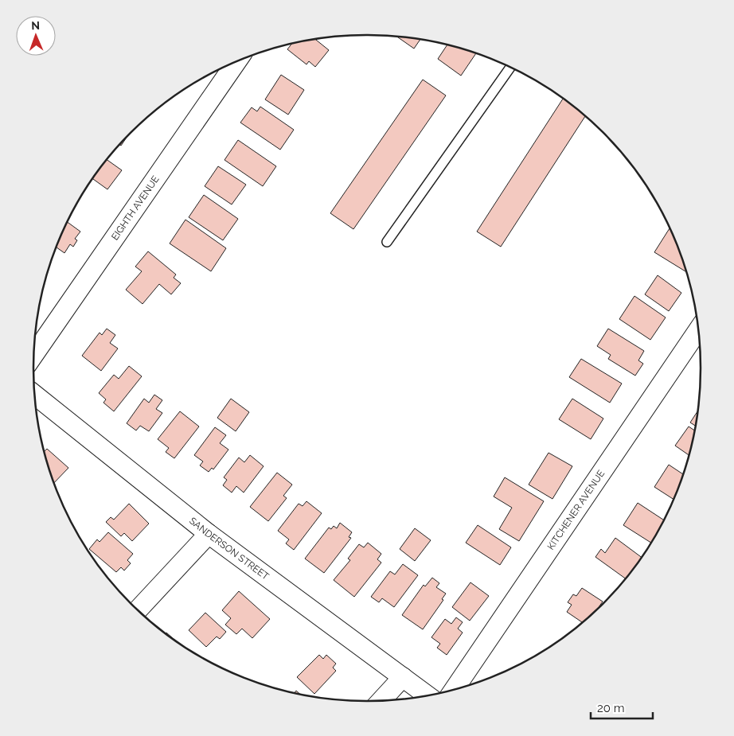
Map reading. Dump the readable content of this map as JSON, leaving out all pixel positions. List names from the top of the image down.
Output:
{
  "streets": {
    "street": ["EIGHTH AVENUE", "KITCHENER AVENUE", "SANDERSON STREET"]
  },
  "scale_bar": "20 m",
  "north": "top"
}
